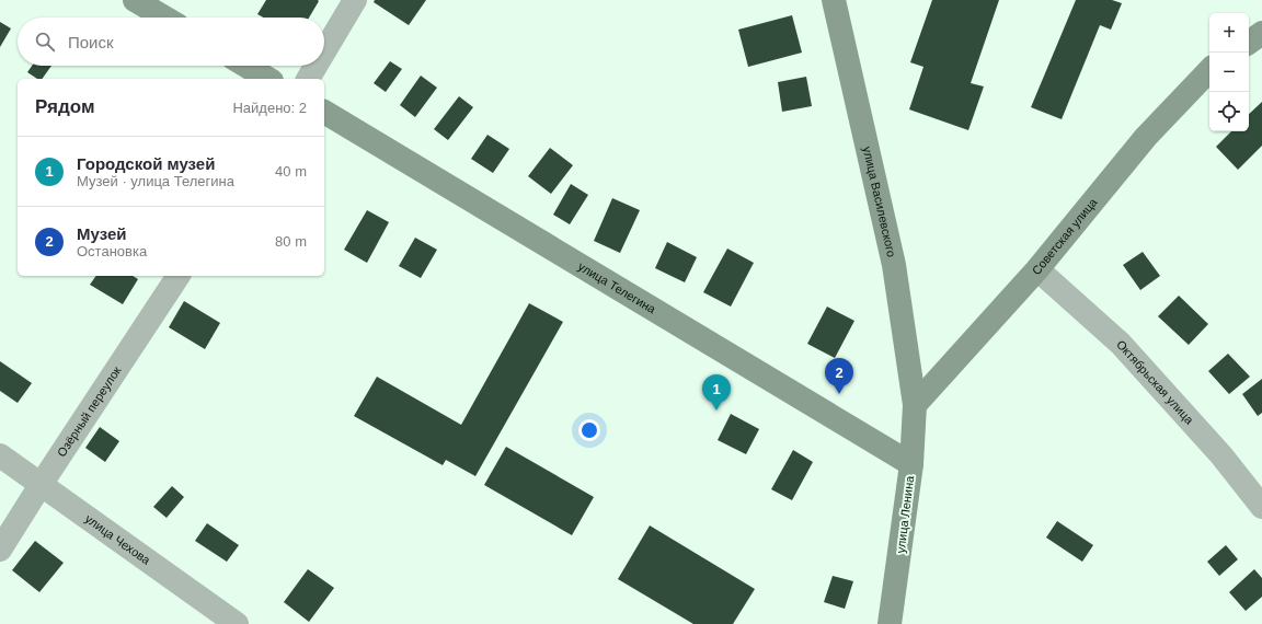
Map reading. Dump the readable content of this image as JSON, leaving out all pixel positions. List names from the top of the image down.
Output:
{
  "streets": {
    "street": [
      "улица Василевского",
      "Советская улица",
      "улица Телегина",
      "Октябрьская улица",
      "Озёрный переулок",
      "улица Ленина",
      "улица Чехова"
    ]
  },
  "crossings": [
    ["улица Василевского", "Советская улица"],
    ["улица Василевского", "улица Ленина"],
    ["Советская улица", "Октябрьская улица"],
    ["Советская улица", "улица Ленина"],
    ["улица Телегина", "улица Ленина"],
    ["Озёрный переулок", "улица Чехова"]
  ],
  "page": {
    "map_buttons": ["+", "−"],
    "search": "Поиск",
    "heading": ["Рядом", "Найдено: 2"],
    "list": [
      {
        "mark": "1",
        "name": "Городской музей",
        "note": "Музей · улица Телегина",
        "value": "40 m"
      },
      {
        "mark": "2",
        "name": "Музей",
        "note": "Остановка",
        "value": "80 m"
      }
    ],
    "pins": ["2", "1"]
  }
}
